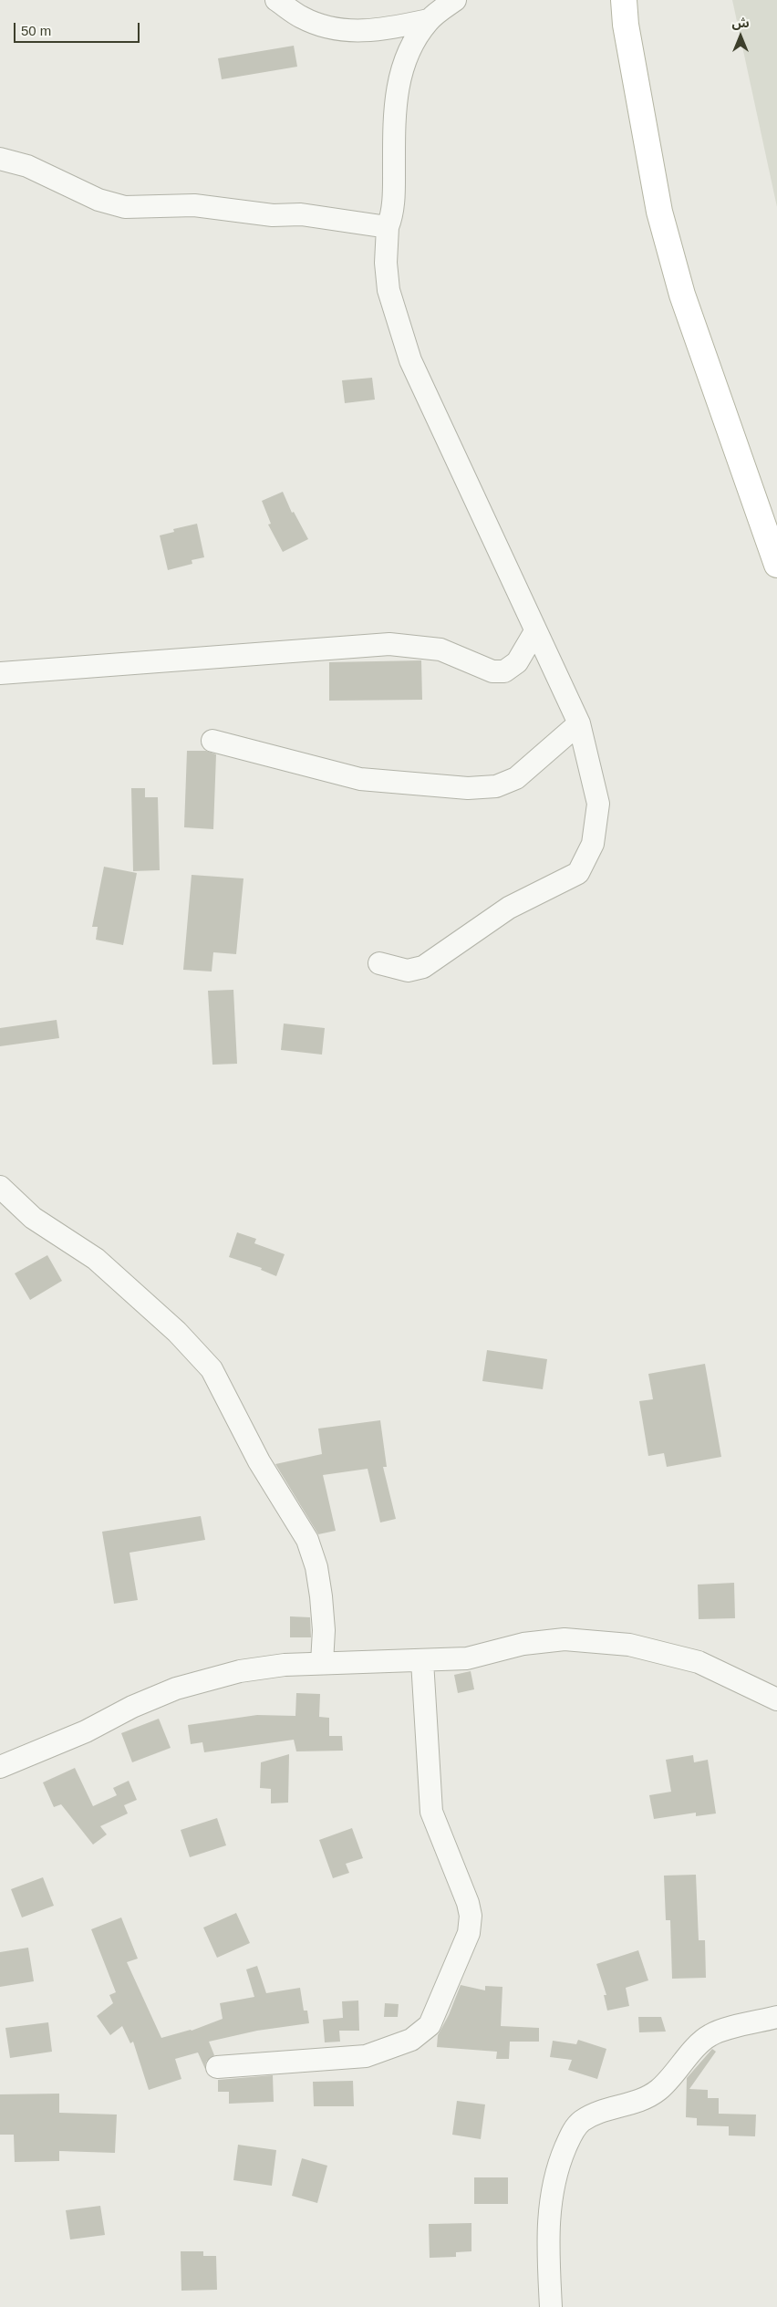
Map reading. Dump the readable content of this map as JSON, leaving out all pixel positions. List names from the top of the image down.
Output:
{
  "scale_bar": "50 m",
  "north": "top"
}
